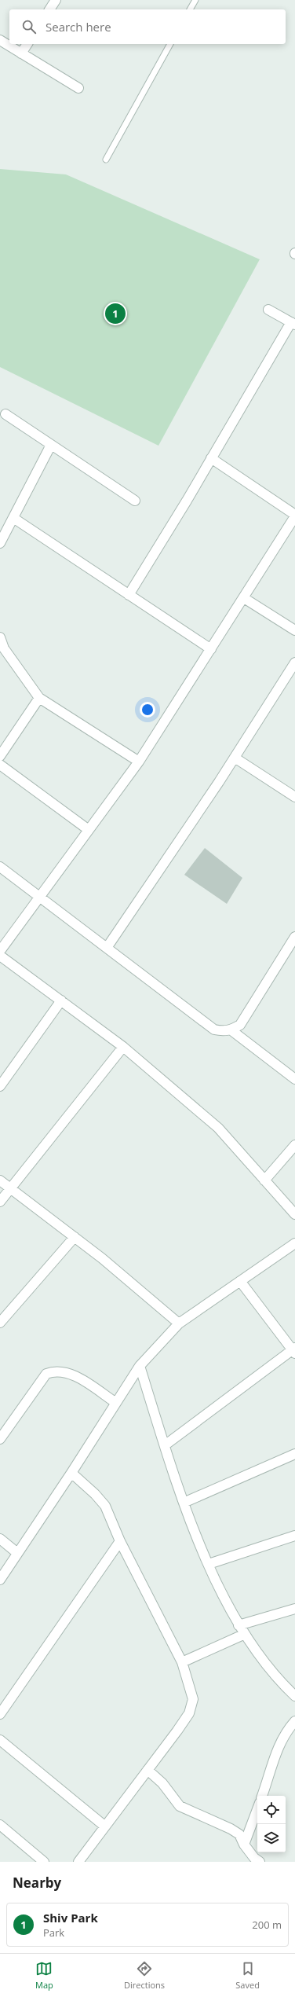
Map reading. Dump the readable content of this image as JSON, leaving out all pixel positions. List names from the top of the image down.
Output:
{
  "page": {
    "search": "Search here",
    "pins": "1",
    "heading": "Nearby",
    "list": [
      {
        "mark": "1",
        "name": "Shiv Park",
        "note": "Park",
        "value": "200 m"
      }
    ],
    "nav": ["Map", "Directions", "Saved"]
  }
}
